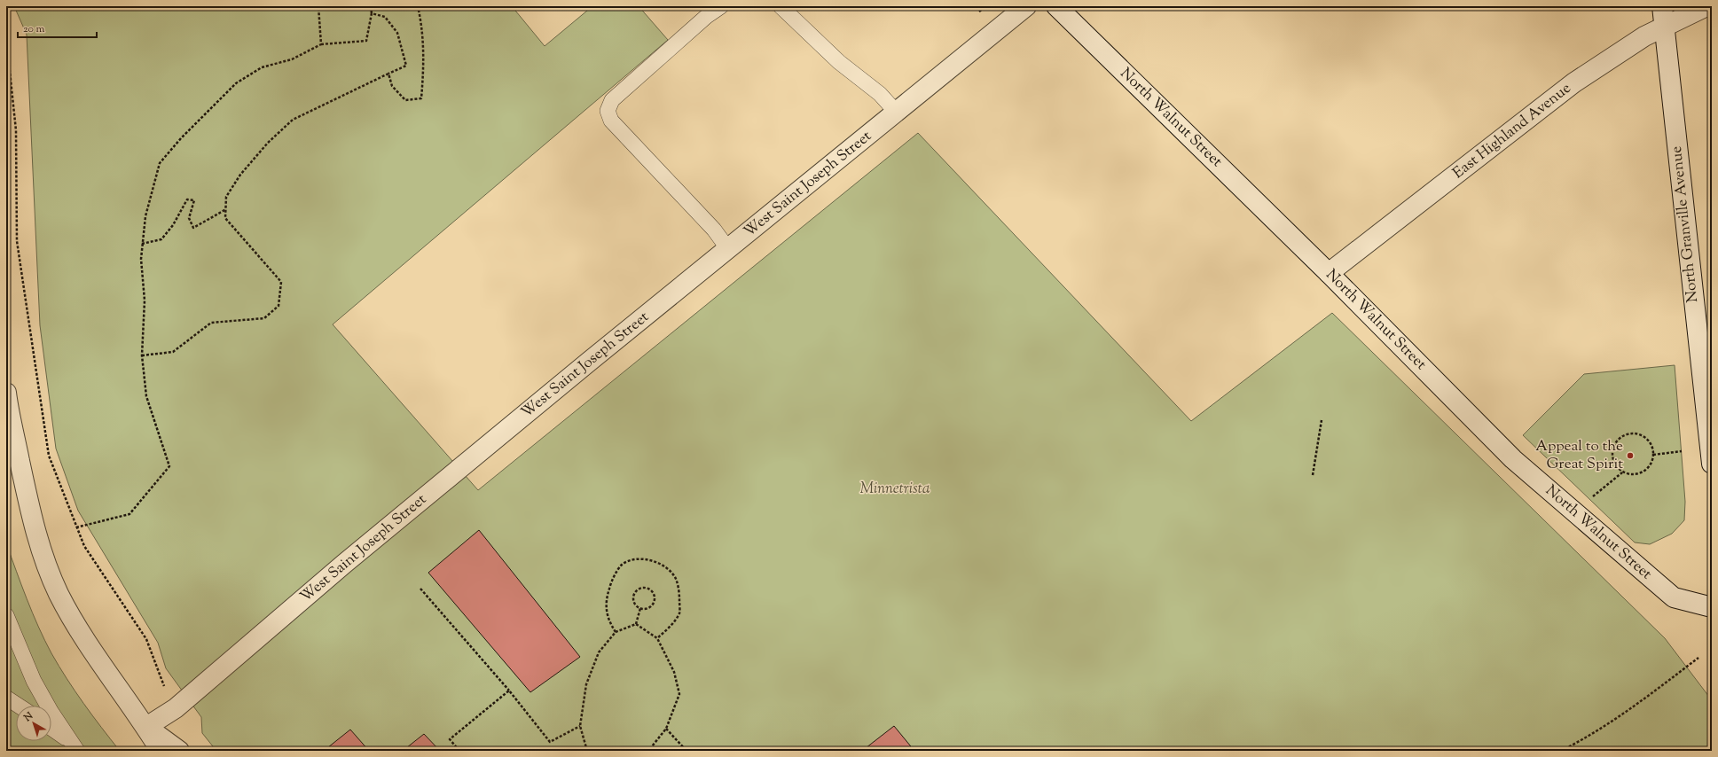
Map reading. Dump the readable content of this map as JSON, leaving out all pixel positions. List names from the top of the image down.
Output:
{
  "streets": {
    "street": [
      "North Walnut Street",
      "East Highland Avenue",
      "West Saint Joseph Street",
      "North Granville Avenue"
    ]
  },
  "crossings": [
    ["North Walnut Street", "East Highland Avenue"],
    ["East Highland Avenue", "North Granville Avenue"]
  ],
  "parks": ["Minnetrista"],
  "places": ["Appeal to the Great Spirit"],
  "scale_bar": "20 m",
  "north": "top left"
}
